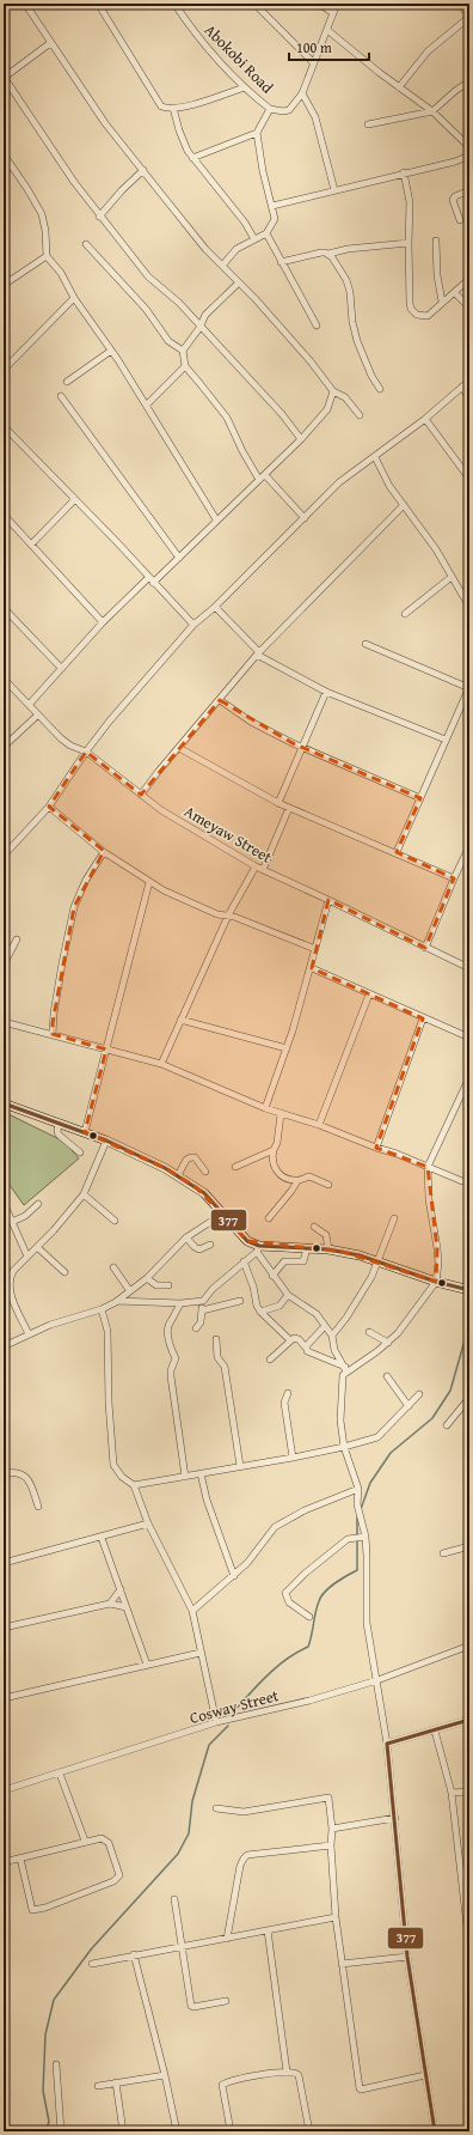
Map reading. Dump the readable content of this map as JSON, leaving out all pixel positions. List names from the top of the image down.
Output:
{
  "streets": {
    "street": ["Abokobi Road", "Ameyaw Street", "Cosway Street"]
  },
  "lines": ["transit line 377"],
  "scale_bar": "100 m"
}
